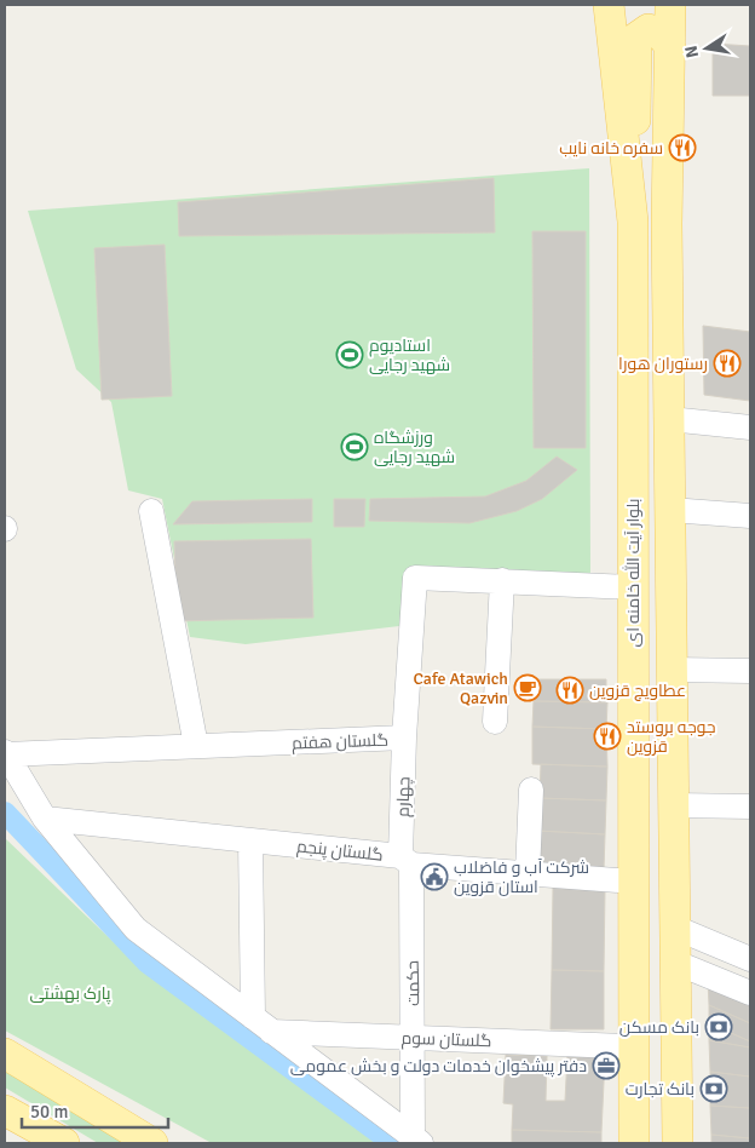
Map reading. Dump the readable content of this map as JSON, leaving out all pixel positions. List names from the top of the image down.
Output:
{
  "streets": {
    "main road": ["بلوار آیت الله خامنه ای"],
    "street": [
      "گلستان هفتم",
      "چهارم",
      "گلستان پنجم",
      "حکمت",
      "گلستان سوم"
    ]
  },
  "crossings": [
    ["بلوار آیت الله خامنه ای", "گلستان هفتم"],
    ["بلوار آیت الله خامنه ای", "گلستان پنجم"],
    ["گلستان هفتم", "چهارم"],
    ["چهارم", "گلستان پنجم"],
    ["چهارم", "حکمت"],
    ["گلستان پنجم", "حکمت"],
    ["حکمت", "گلستان سوم"]
  ],
  "parks": ["پارک بهشتی"],
  "places": {
    "restaurant": [
      "سفره خانه نایب",
      "رستوران هورا",
      "عطاویچ قزوین",
      "جوجه بروستد قزوین"
    ],
    "sports": ["استادیوم شهید رجایی", "ورزشگاه شهید رجایی"],
    "cafe": ["Cafe Atawich Qazvin"],
    "public building": ["شرکت آب و فاضلاب استان قزوین"],
    "bank": ["بانک مسکن", "بانک تجارت"],
    "office": ["دفتر پیشخوان خدمات دولت و بخش عمومی"]
  },
  "scale_bar": "50 m",
  "north": "left"
}
